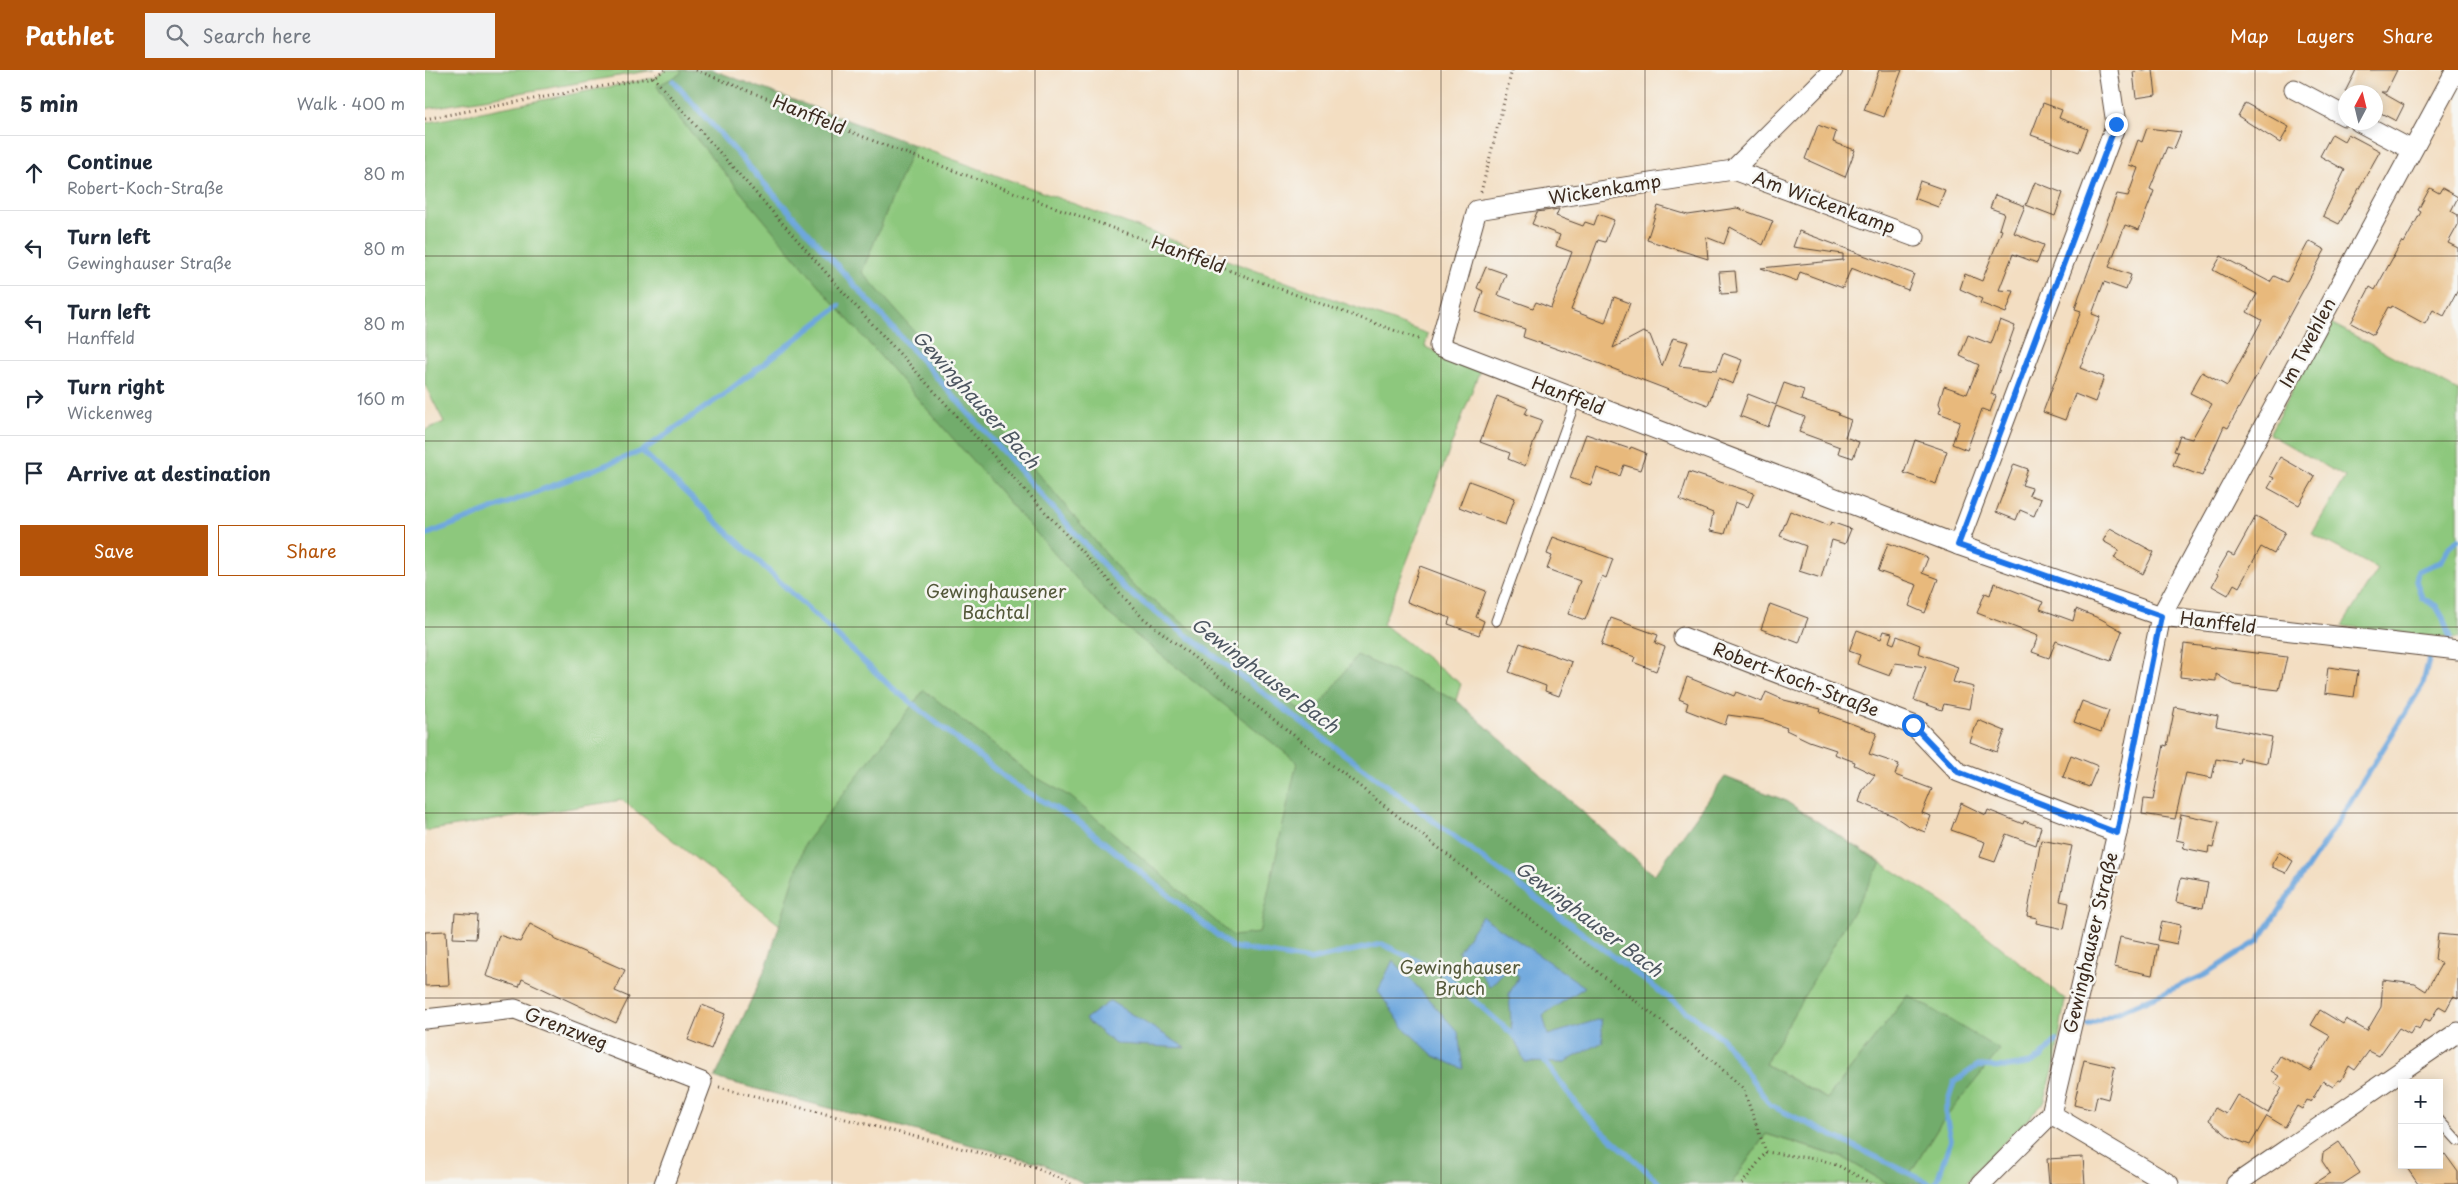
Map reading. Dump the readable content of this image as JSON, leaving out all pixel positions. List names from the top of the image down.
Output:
{
  "streets": {
    "street": [
      "Hanffeld",
      "Wickenkamp",
      "Am Wickenkamp",
      "Im Twehlen",
      "Robert-Koch-Straße",
      "Gewinghauser Straße",
      "Grenzweg"
    ]
  },
  "crossings": [
    ["Hanffeld", "Im Twehlen"],
    ["Hanffeld", "Gewinghauser Straße"],
    ["Wickenkamp", "Am Wickenkamp"],
    ["Im Twehlen", "Gewinghauser Straße"],
    ["Robert-Koch-Straße", "Gewinghauser Straße"]
  ],
  "water": ["Gewinghauser Bach"],
  "parks": ["Gewinghausener Bachtal", "Gewinghauser Bruch"],
  "north": "top",
  "page": {
    "header": "Pathlet",
    "search": "Search here",
    "nav": ["Map", "Layers", "Share"],
    "heading": ["5 min", "Walk · 400 m"],
    "list": [
      ["Continue", "Robert-Koch-Straße", "80 m"],
      ["Turn left", "Gewinghauser Straße", "80 m"],
      ["Turn left", "Hanffeld", "80 m"],
      ["Turn right", "Wickenweg", "160 m"],
      "Arrive at destination"
    ],
    "buttons": ["Save", "Share"],
    "map_buttons": ["+", "−"]
  }
}
